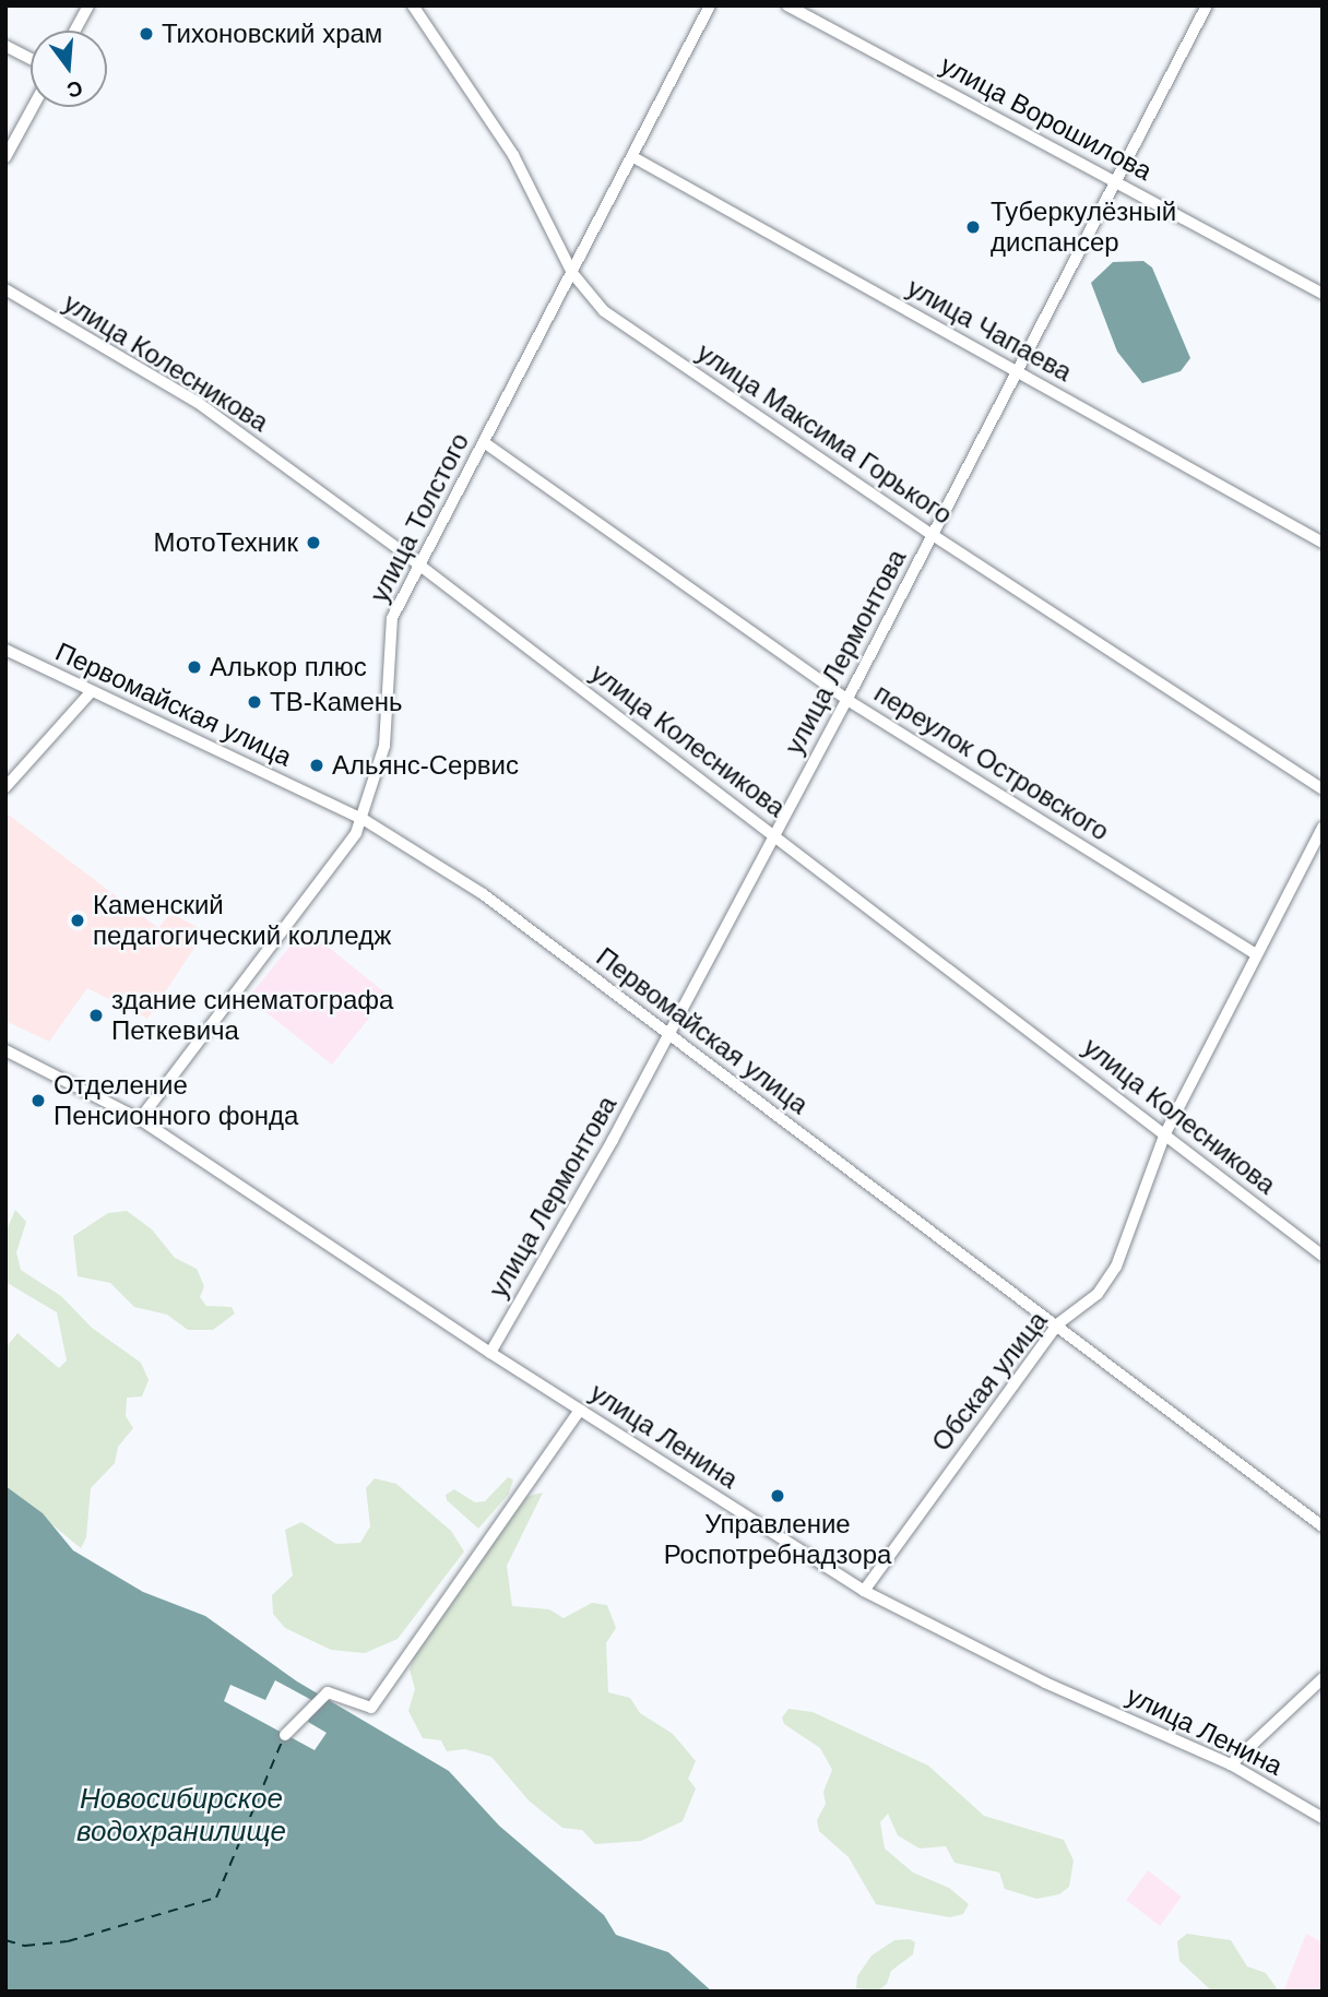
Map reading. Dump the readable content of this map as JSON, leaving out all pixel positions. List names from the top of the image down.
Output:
{
  "streets": {
    "street": [
      "улица Ворошилова",
      "улица Чапаева",
      "улица Колесникова",
      "улица Максима Горького",
      "улица Толстого",
      "улица Лермонтова",
      "Первомайская улица",
      "переулок Островского",
      "Обская улица",
      "улица Ленина"
    ]
  },
  "crossings": [
    ["улица Ворошилова", "улица Лермонтова"],
    ["улица Чапаева", "улица Толстого"],
    ["улица Чапаева", "улица Лермонтова"],
    ["улица Колесникова", "улица Толстого"],
    ["улица Колесникова", "улица Лермонтова"],
    ["улица Колесникова", "Обская улица"],
    ["улица Максима Горького", "улица Толстого"],
    ["улица Максима Горького", "улица Лермонтова"],
    ["улица Толстого", "Первомайская улица"],
    ["улица Толстого", "переулок Островского"],
    ["улица Толстого", "улица Ленина"],
    ["улица Лермонтова", "Первомайская улица"],
    ["улица Лермонтова", "переулок Островского"],
    ["улица Лермонтова", "улица Ленина"],
    ["Первомайская улица", "Обская улица"],
    ["переулок Островского", "Обская улица"],
    ["Обская улица", "улица Ленина"]
  ],
  "water": ["Новосибирское водохранилище"],
  "places": [
    "Тихоновский храм",
    "Туберкулёзный диспансер",
    "МотоТехник",
    "Алькор плюс",
    "ТВ-Камень",
    "Альянс-Сервис",
    "Каменский педагогический колледж",
    "здание синематографа Петкевича",
    "Отделение Пенсионного фонда",
    "Управление Роспотребнадзора"
  ],
  "north": "bottom"
}
